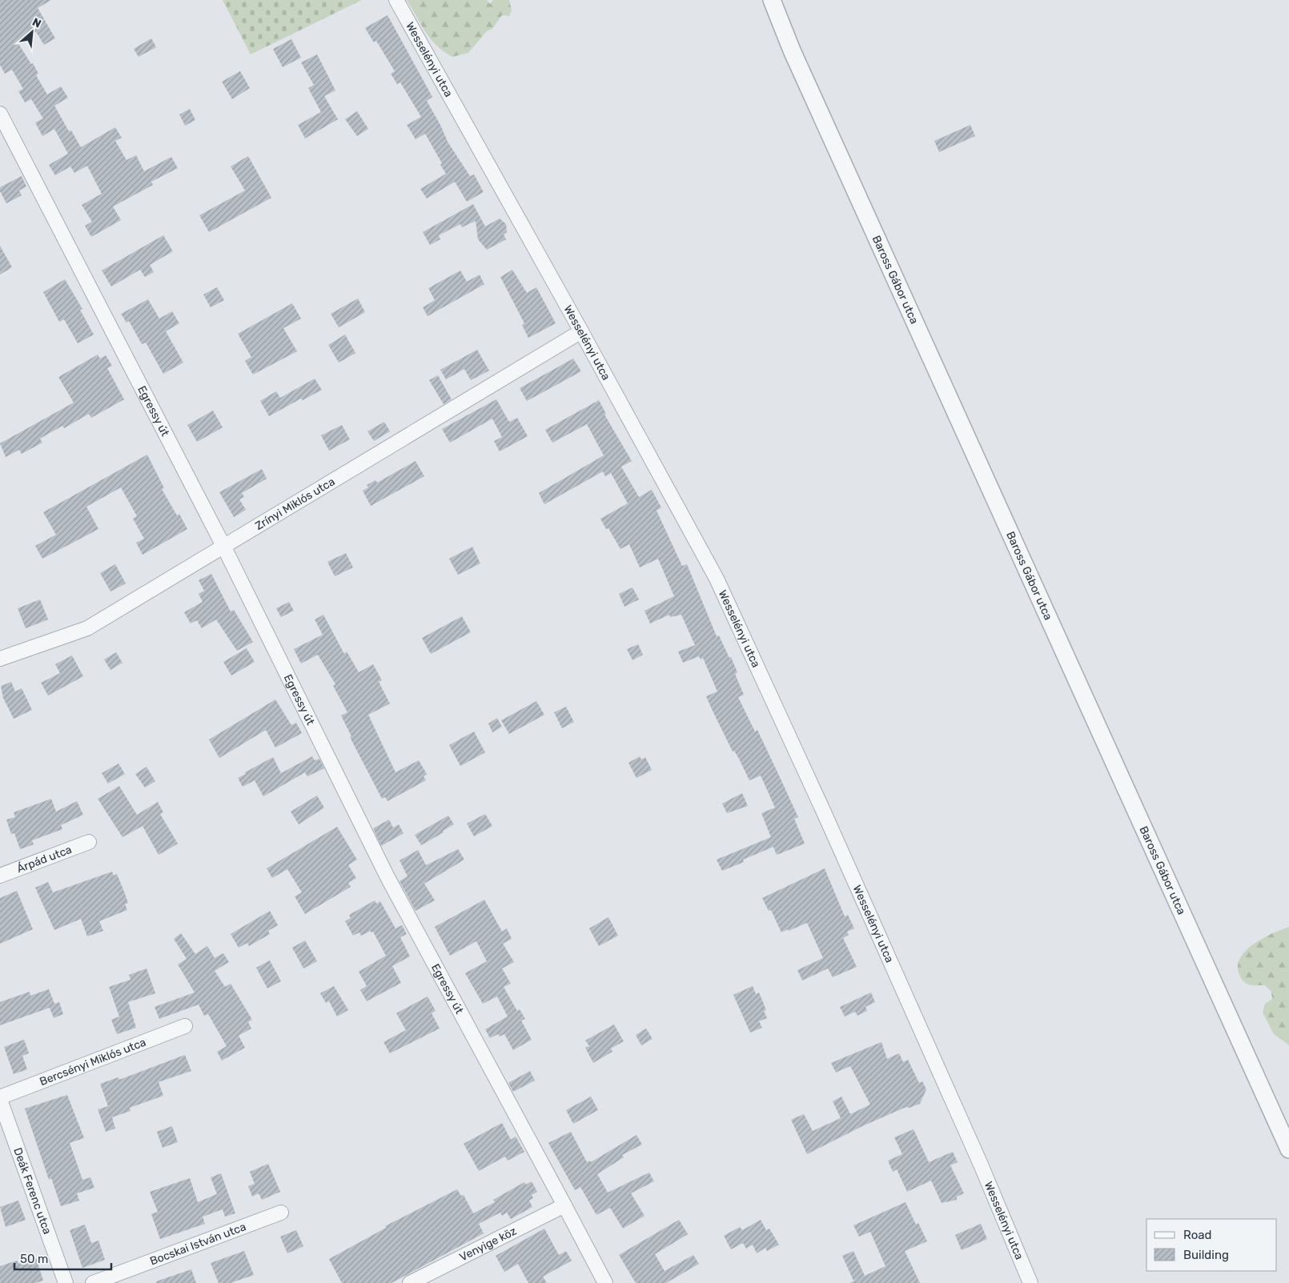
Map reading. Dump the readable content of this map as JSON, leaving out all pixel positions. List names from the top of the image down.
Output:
{
  "streets": {
    "street": [
      "Wesselényi utca",
      "Baross Gábor utca",
      "Egressy út",
      "Zrínyi Miklós utca",
      "Árpád utca",
      "Bercsényi Miklós utca",
      "Deák Ferenc utca",
      "Bocskai István utca",
      "Venyige köz"
    ]
  },
  "crossings": [
    ["Wesselényi utca", "Zrínyi Miklós utca"],
    ["Egressy út", "Zrínyi Miklós utca"],
    ["Egressy út", "Venyige köz"],
    ["Bercsényi Miklós utca", "Deák Ferenc utca"]
  ],
  "legend": ["Road", "Building"],
  "scale_bar": "50 m",
  "north": "top right"
}
